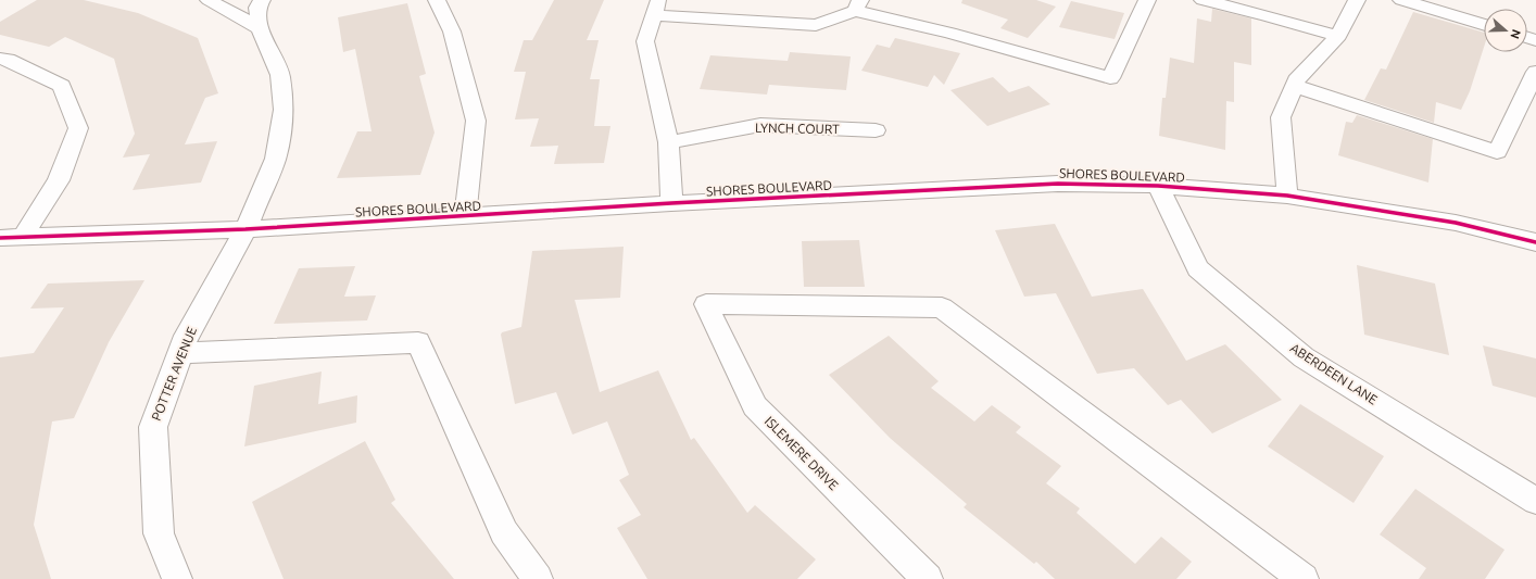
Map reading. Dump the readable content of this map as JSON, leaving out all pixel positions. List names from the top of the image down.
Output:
{
  "streets": {
    "street": [
      "LYNCH COURT",
      "SHORES BOULEVARD",
      "POTTER AVENUE",
      "ABERDEEN LANE",
      "ISLEMERE DRIVE"
    ]
  },
  "crossings": [
    ["SHORES BOULEVARD", "POTTER AVENUE"],
    ["SHORES BOULEVARD", "ABERDEEN LANE"]
  ],
  "north": "right"
}
